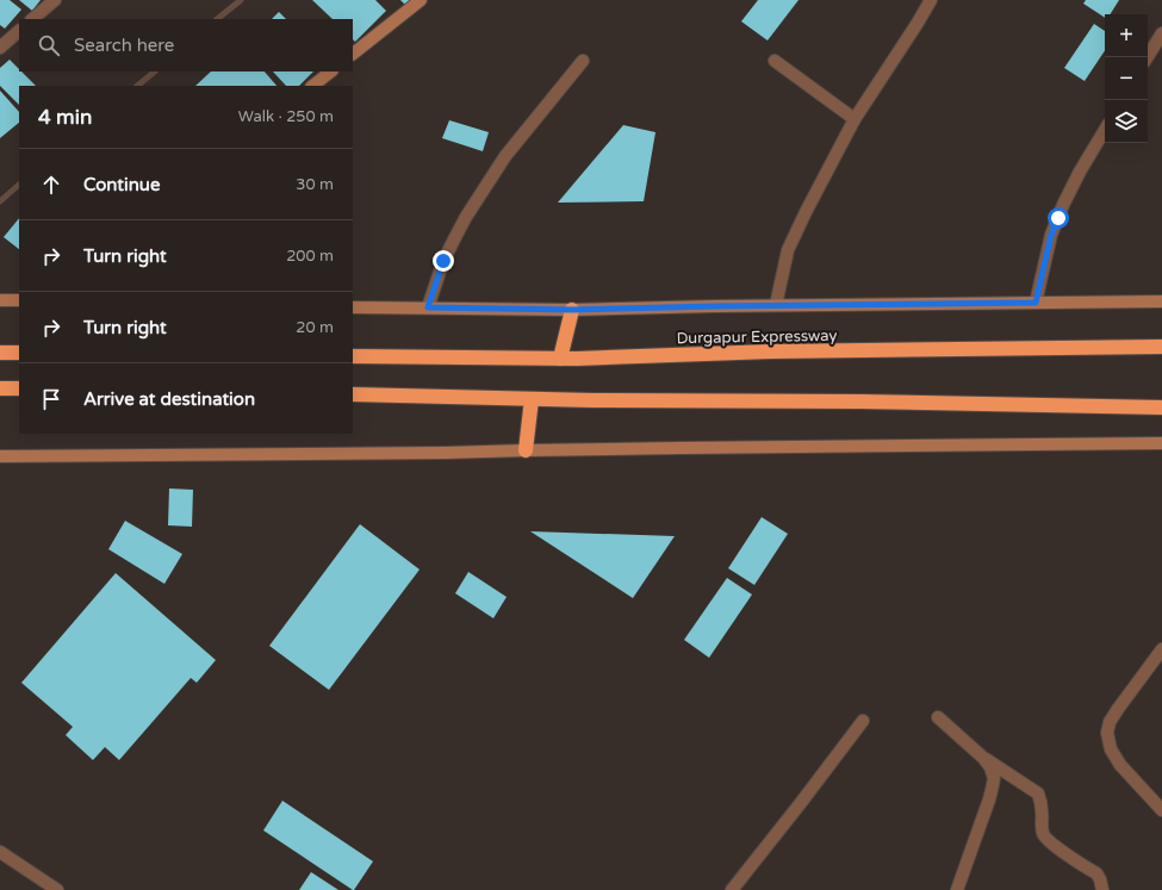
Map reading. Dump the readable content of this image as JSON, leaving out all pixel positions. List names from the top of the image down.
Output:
{
  "streets": {
    "highway": ["Durgapur Expressway"]
  },
  "page": {
    "map_buttons": ["+", "−"],
    "search": "Search here",
    "heading": ["4 min", "Walk · 250 m"],
    "list": [
      ["Continue", "30 m"],
      ["Turn right", "200 m"],
      ["Turn right", "20 m"],
      "Arrive at destination"
    ]
  }
}
